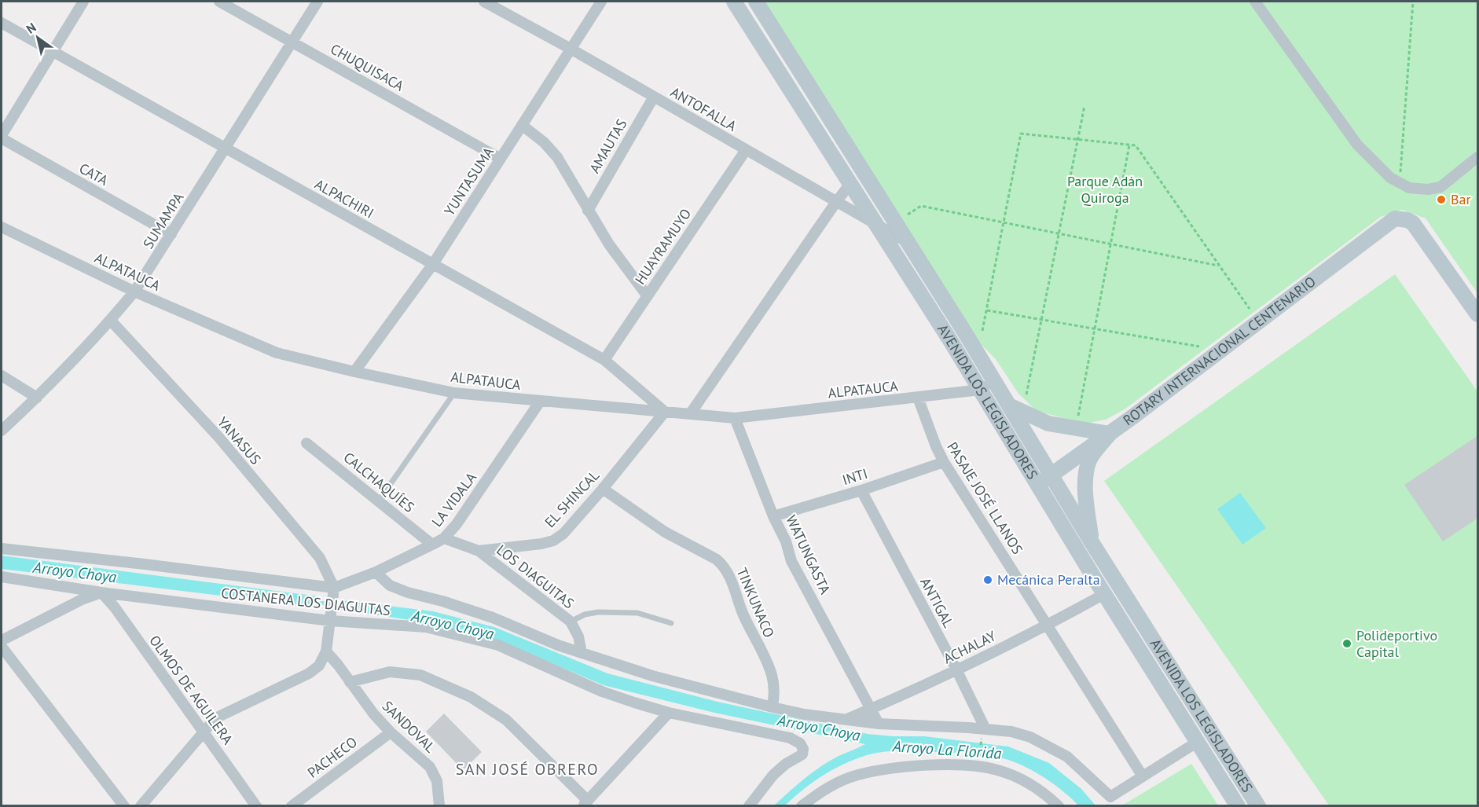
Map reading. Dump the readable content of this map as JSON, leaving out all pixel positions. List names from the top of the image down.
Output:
{
  "streets": {
    "main road": ["ROTARY INTERNACIONAL CENTENARIO", "AVENIDA LOS LEGISLADORES"],
    "street": [
      "CHUQUISACA",
      "ANTOFALLA",
      "AMAUTAS",
      "CATA",
      "YUNTASUMA",
      "ALPACHIRI",
      "SUMAMPA",
      "HUAYRAMUYO",
      "ALPATAUCA",
      "YANASUS",
      "INTI",
      "CALCHAQUÍES",
      "PASAJE JOSÉ LLANOS",
      "EL SHINCAL",
      "LA VIDALA",
      "WATUNGASTA",
      "LOS DIAGUITAS",
      "COSTANERA LOS DIAGUITAS",
      "TINKUNACO",
      "ANTIGAL",
      "ACHALAY",
      "OLMOS DE AGUILERA",
      "SANDOVAL",
      "PACHECO"
    ]
  },
  "crossings": [
    ["CHUQUISACA", "YUNTASUMA"],
    ["CHUQUISACA", "SUMAMPA"],
    ["ANTOFALLA", "AMAUTAS"],
    ["ANTOFALLA", "YUNTASUMA"],
    ["ANTOFALLA", "HUAYRAMUYO"],
    ["ANTOFALLA", "AVENIDA LOS LEGISLADORES"],
    ["CATA", "SUMAMPA"],
    ["YUNTASUMA", "ALPACHIRI"],
    ["YUNTASUMA", "ALPATAUCA"],
    ["ALPACHIRI", "SUMAMPA"],
    ["ALPACHIRI", "HUAYRAMUYO"],
    ["ALPACHIRI", "ALPATAUCA"],
    ["ALPACHIRI", "EL SHINCAL"],
    ["SUMAMPA", "ALPATAUCA"],
    ["SUMAMPA", "YANASUS"],
    ["ALPATAUCA", "AVENIDA LOS LEGISLADORES"],
    ["ALPATAUCA", "PASAJE JOSÉ LLANOS"],
    ["ALPATAUCA", "EL SHINCAL"],
    ["ALPATAUCA", "LA VIDALA"],
    ["ALPATAUCA", "WATUNGASTA"],
    ["ROTARY INTERNACIONAL CENTENARIO", "AVENIDA LOS LEGISLADORES"],
    ["AVENIDA LOS LEGISLADORES", "ACHALAY"],
    ["YANASUS", "LA VIDALA"],
    ["INTI", "PASAJE JOSÉ LLANOS"],
    ["INTI", "WATUNGASTA"],
    ["INTI", "ANTIGAL"],
    ["CALCHAQUÍES", "LA VIDALA"],
    ["PASAJE JOSÉ LLANOS", "ACHALAY"],
    ["EL SHINCAL", "LA VIDALA"],
    ["EL SHINCAL", "LOS DIAGUITAS"],
    ["EL SHINCAL", "TINKUNACO"],
    ["WATUNGASTA", "ACHALAY"],
    ["COSTANERA LOS DIAGUITAS", "OLMOS DE AGUILERA"],
    ["ANTIGAL", "ACHALAY"],
    ["SANDOVAL", "PACHECO"]
  ],
  "districts": ["SAN JOSÉ OBRERO"],
  "water": ["Arroyo Choya", "Arroyo La Florida"],
  "parks": ["Parque Adán Quiroga"],
  "places": ["Bar", "Mecánica Peralta", "Polideportivo Capital"],
  "north": "top left"
}
